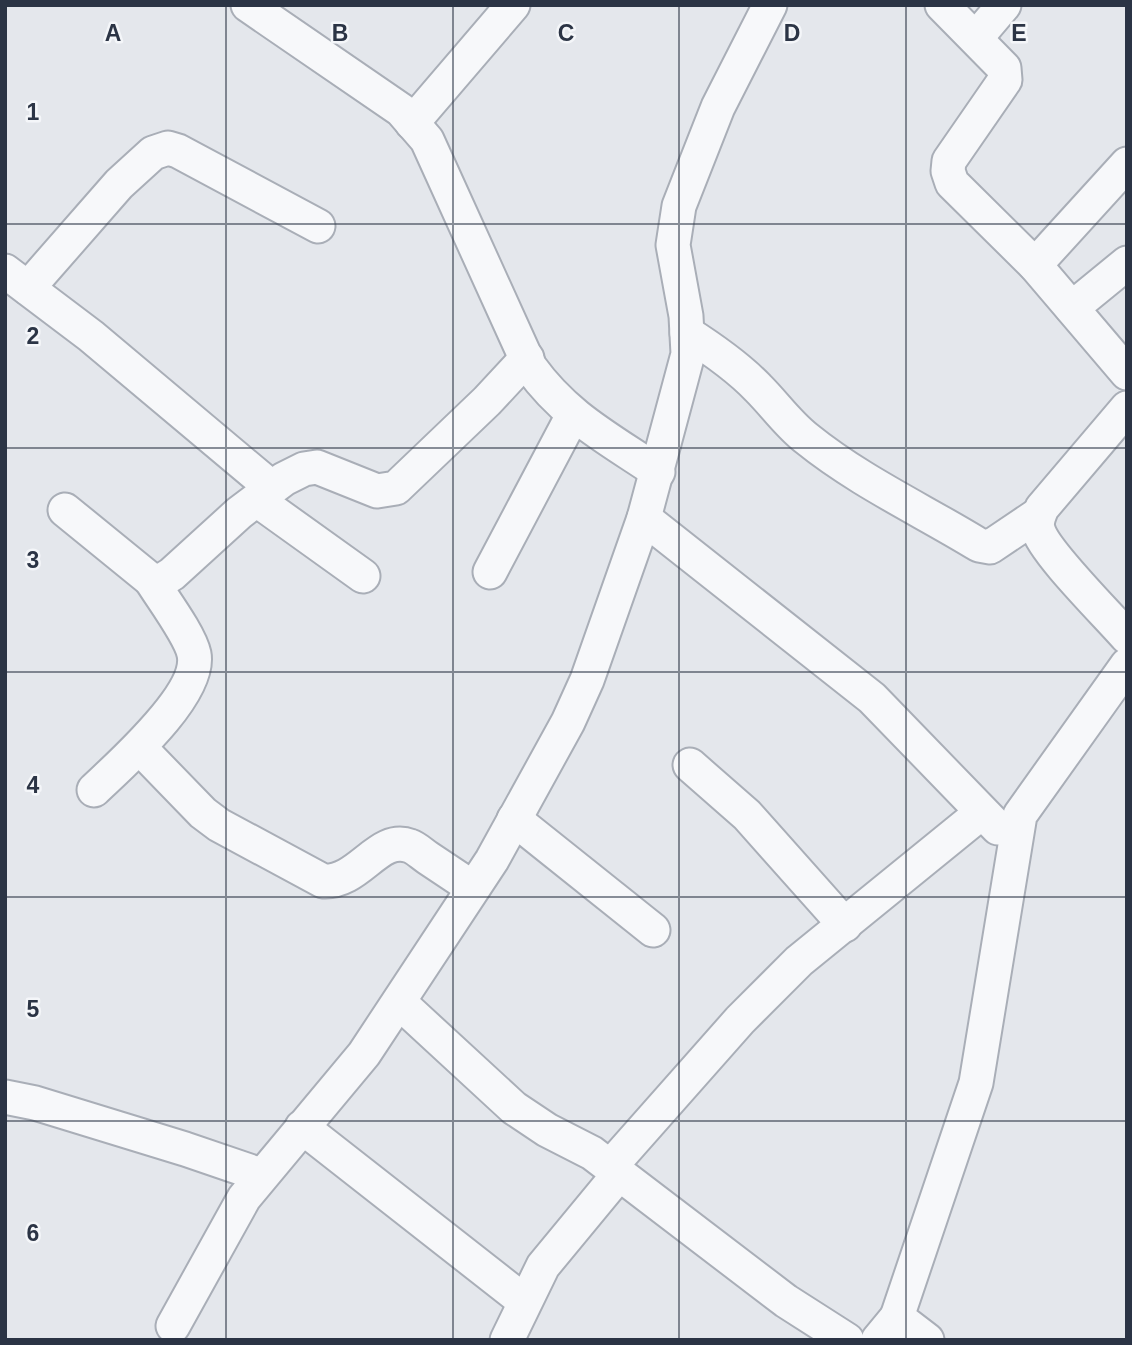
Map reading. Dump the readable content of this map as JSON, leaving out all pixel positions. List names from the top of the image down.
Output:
{
  "grid": {
    "columns": [
      "A",
      "B",
      "C",
      "D",
      "E"
    ],
    "rows": [
      "1",
      "2",
      "3",
      "4",
      "5",
      "6"
    ]
  }
}
